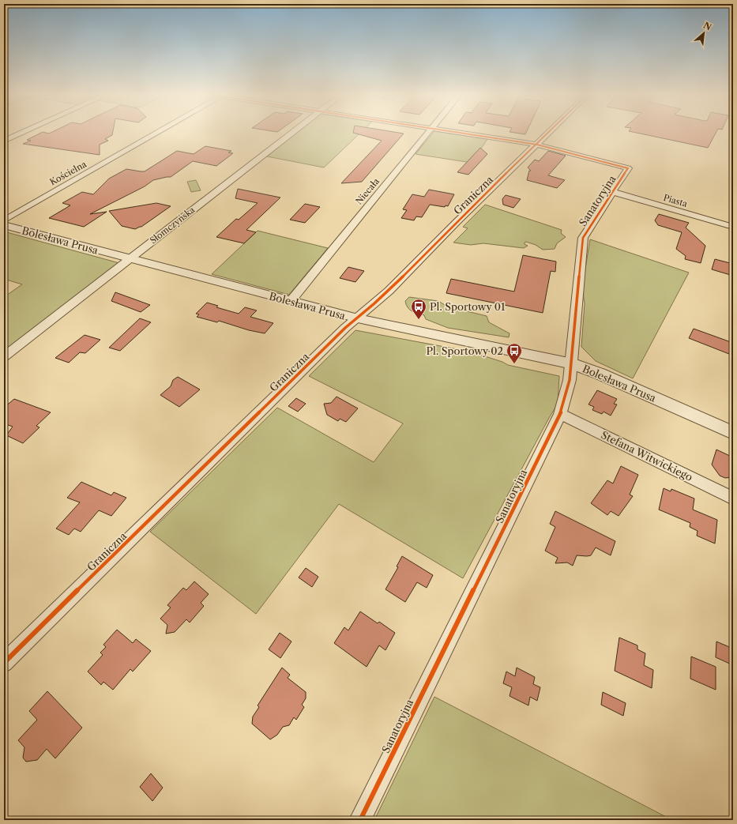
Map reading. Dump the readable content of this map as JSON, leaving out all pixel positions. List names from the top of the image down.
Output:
{
  "streets": {
    "street": [
      "Kościelna",
      "Niecała",
      "Graniczna",
      "Sanatoryjna",
      "Piasta",
      "Słomczyńska",
      "Bolesława Prusa",
      "Stefana Witwickiego"
    ]
  },
  "crossings": [
    ["Niecała", "Bolesława Prusa"],
    ["Graniczna", "Sanatoryjna"],
    ["Graniczna", "Bolesława Prusa"],
    ["Sanatoryjna", "Piasta"],
    ["Sanatoryjna", "Bolesława Prusa"],
    ["Sanatoryjna", "Stefana Witwickiego"],
    ["Słomczyńska", "Bolesława Prusa"]
  ],
  "places": {
    "bus stop": ["Pl. Sportowy 01", "Pl. Sportowy 02"]
  },
  "north": "top right"
}
